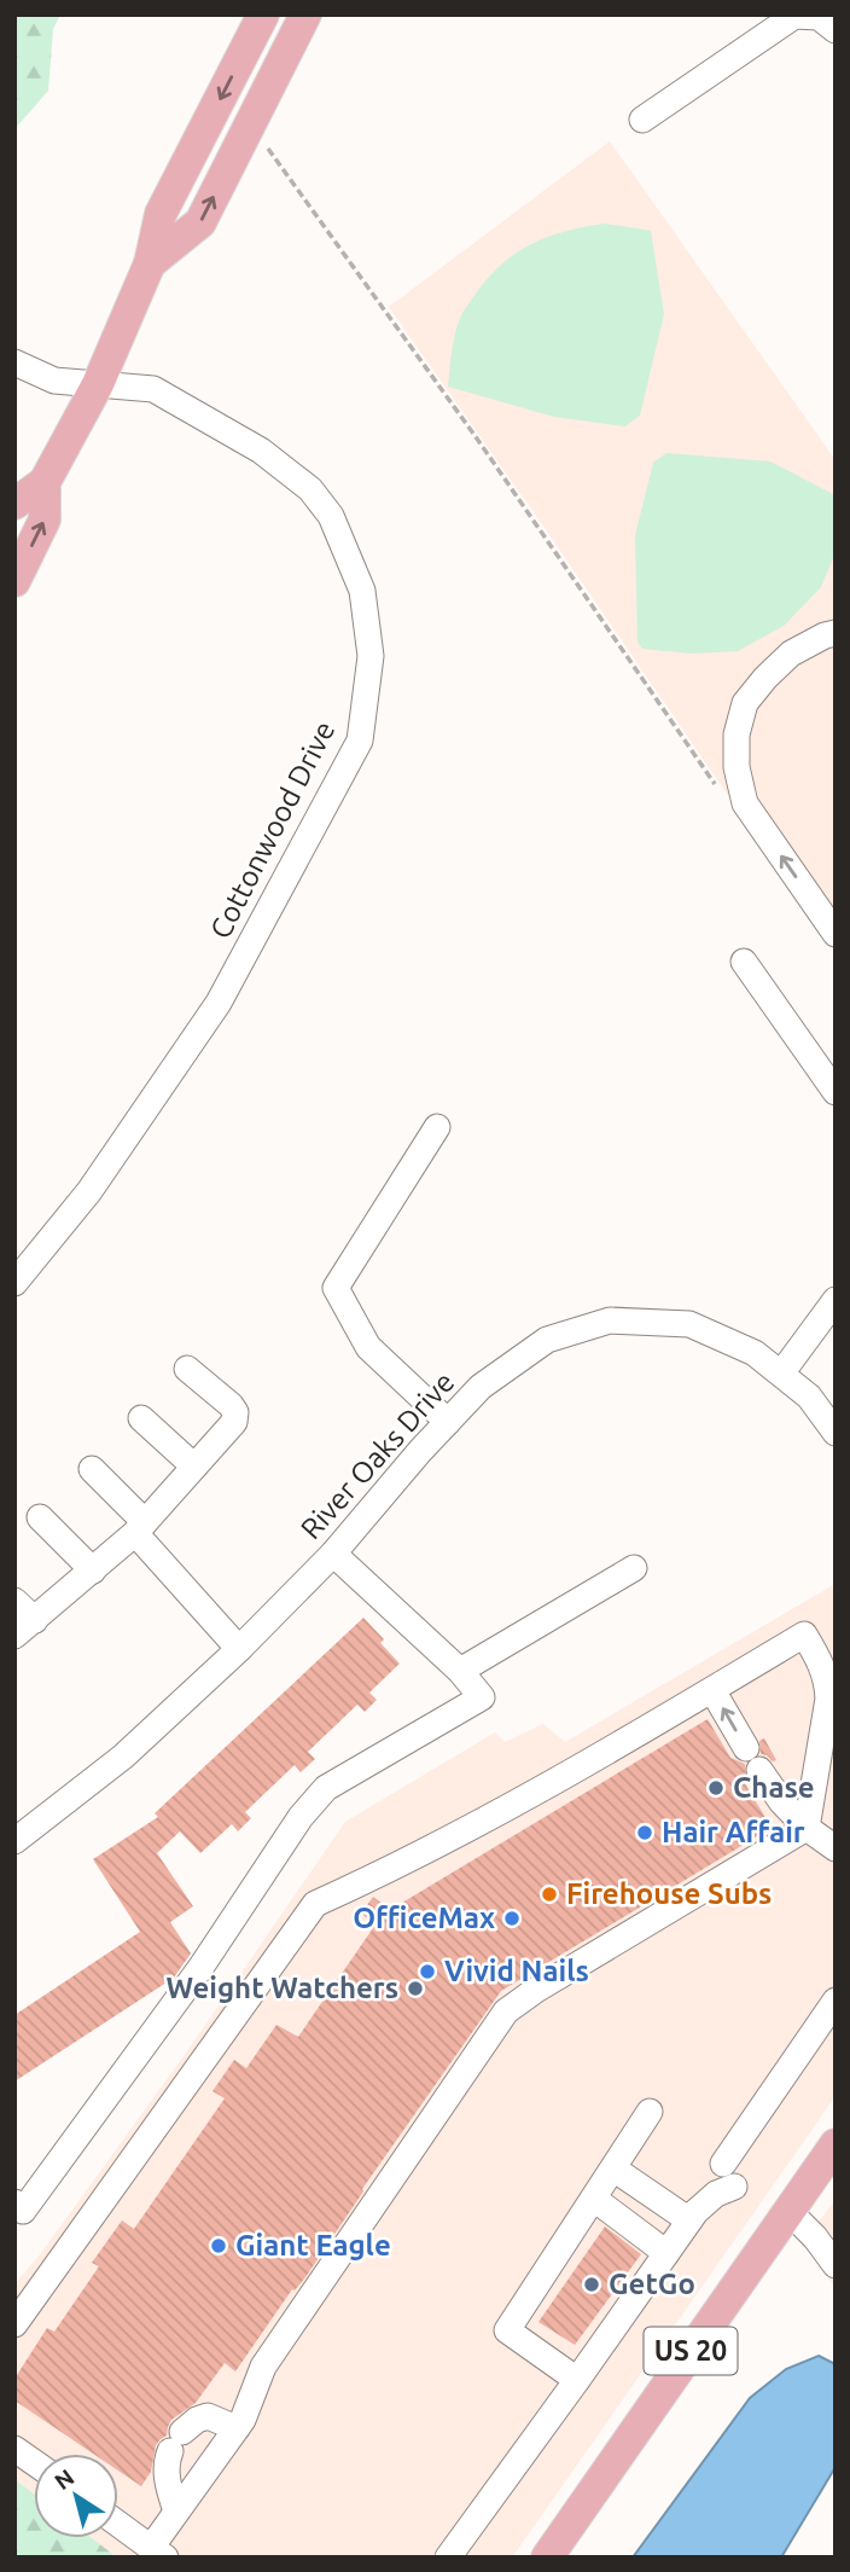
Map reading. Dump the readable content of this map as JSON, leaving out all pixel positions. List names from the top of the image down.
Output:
{
  "streets": {
    "main road": ["US 20"],
    "street": ["Cottonwood Drive", "River Oaks Drive"]
  },
  "places": [
    "Chase",
    "Hair Affair",
    "Firehouse Subs",
    "OfficeMax",
    "Vivid Nails",
    "Weight Watchers",
    "Giant Eagle",
    "GetGo"
  ],
  "north": "top left"
}
